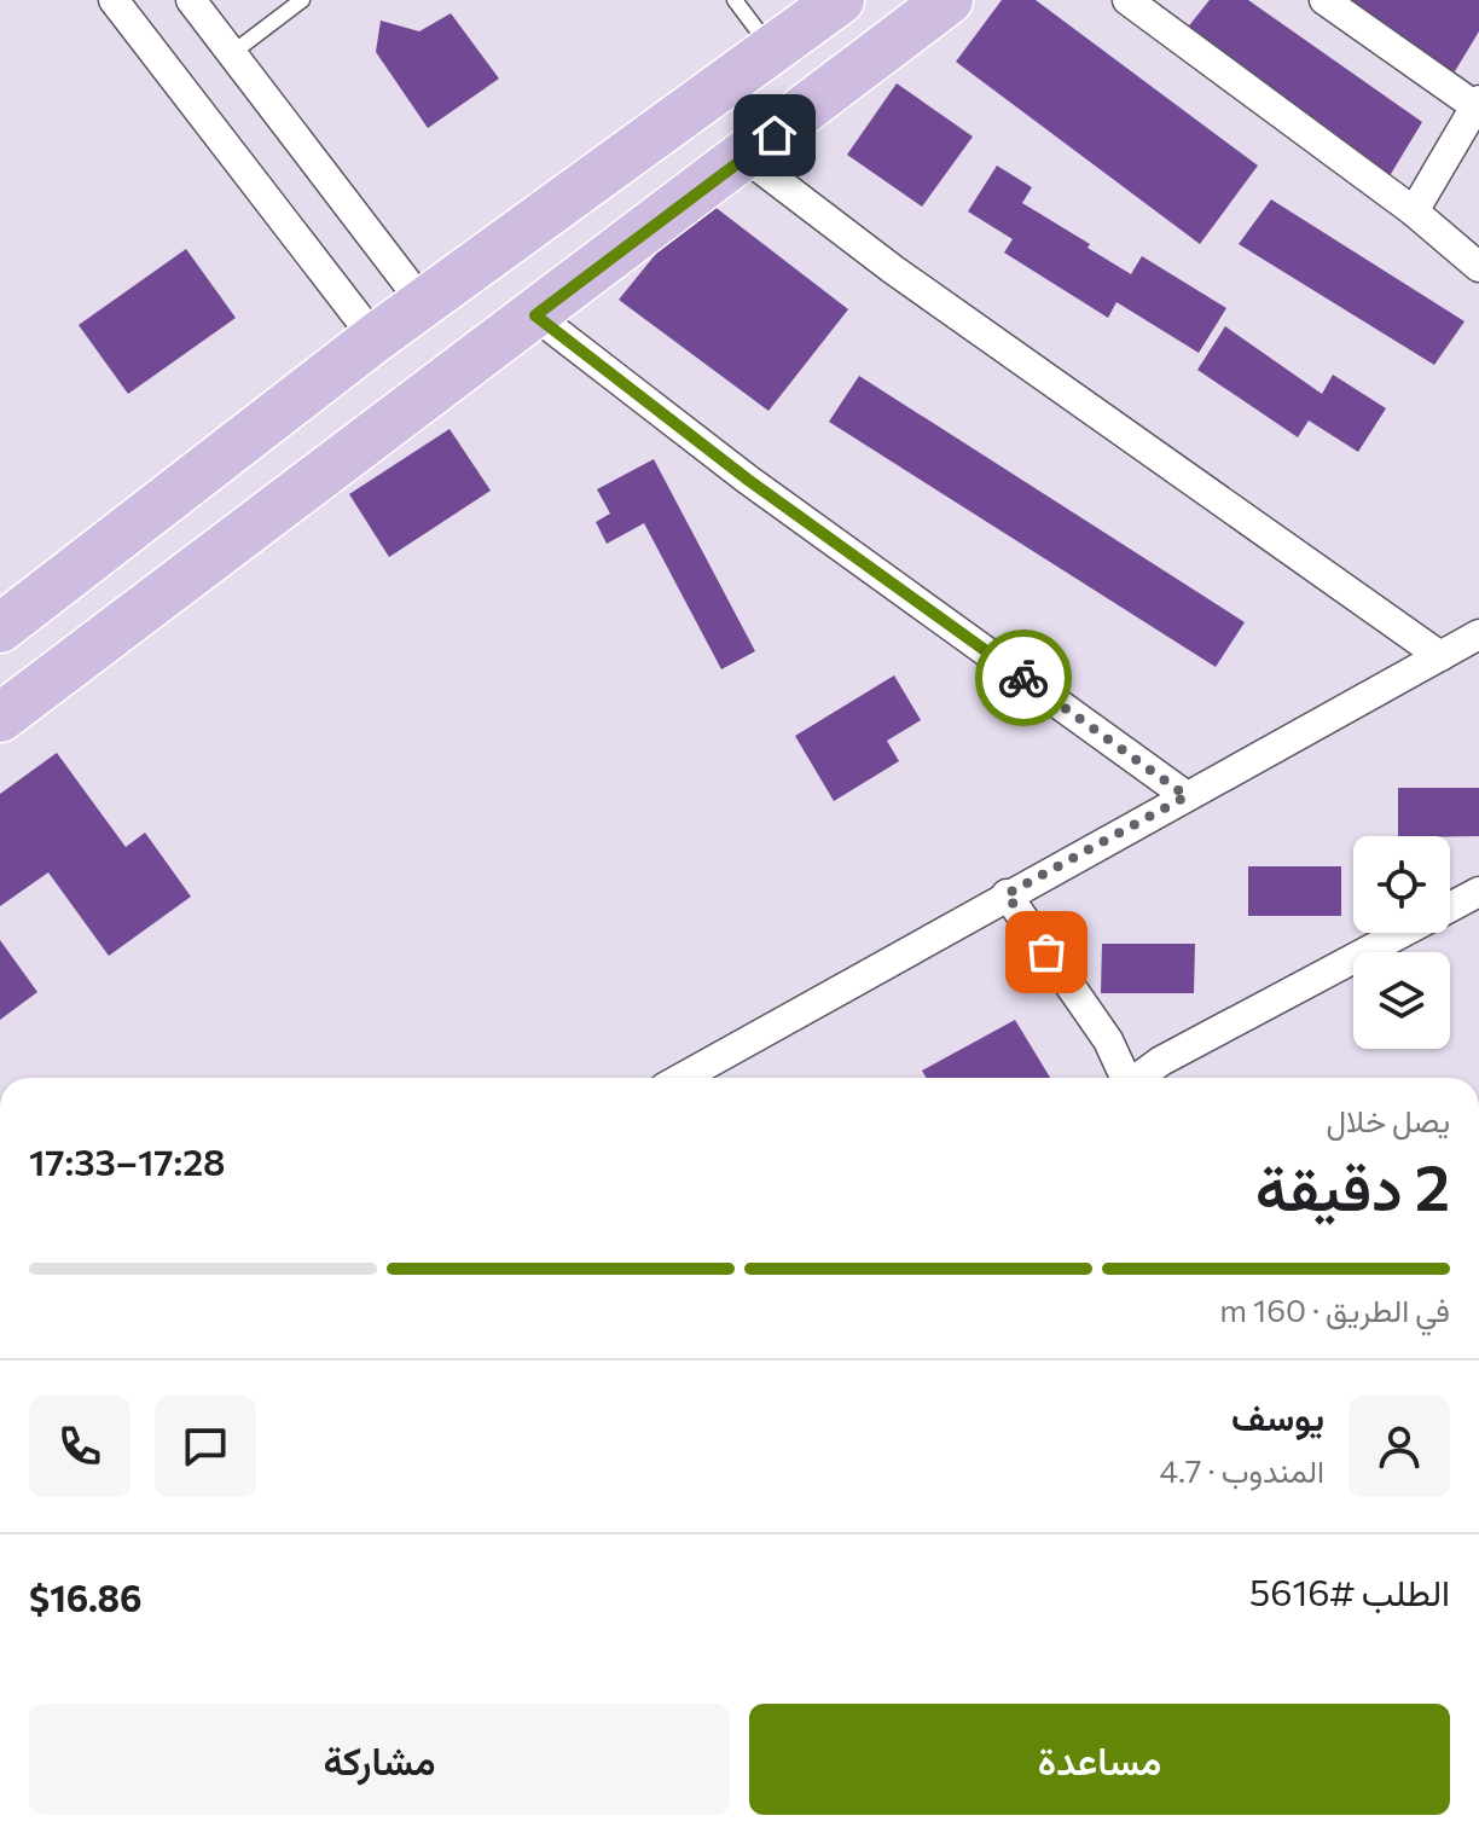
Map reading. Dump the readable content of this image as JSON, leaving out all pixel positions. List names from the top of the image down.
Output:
{
  "page": {
    "heading": ["2 دقيقة", "يصل خلال", "17:28–17:33"],
    "panel": [
      "يوسف",
      "المندوب · 4.7",
      "الطلب #5616",
      "$16.86"
    ],
    "bar": "في الطريق · 160 m",
    "buttons": ["مساعدة", "مشاركة"]
  }
}
